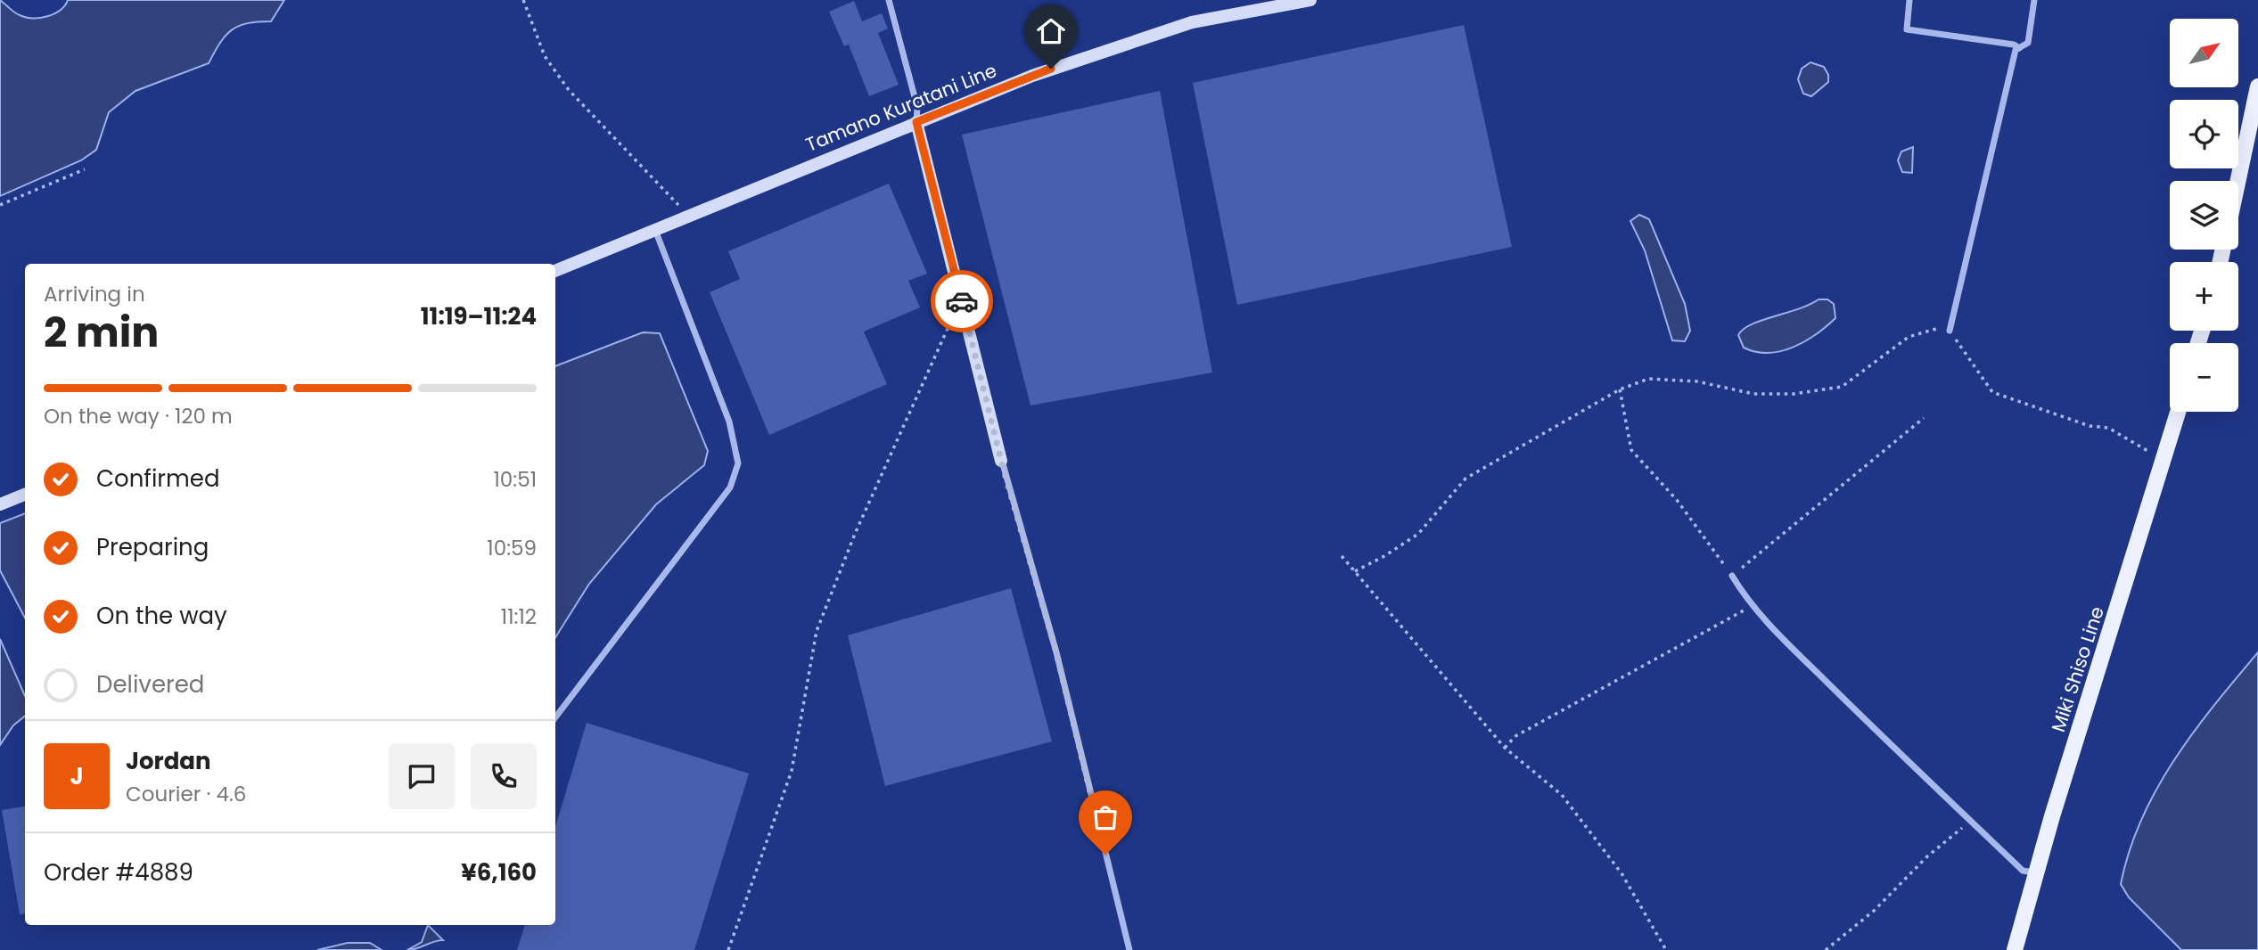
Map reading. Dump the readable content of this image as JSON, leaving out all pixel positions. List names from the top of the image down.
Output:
{
  "streets": {
    "main road": ["Tamano Kuratani Line", "Miki Shiso Line"]
  },
  "north": "top right",
  "page": {
    "map_buttons": ["+", "−"],
    "heading": ["2 min", "Arriving in", "11:19–11:24"],
    "panel": [
      "Jordan",
      "Courier · 4.6",
      "Order #4889",
      "¥6,160"
    ],
    "bar": "On the way · 120 m",
    "list": [
      ["Confirmed", "10:51"],
      ["Preparing", "10:59"],
      ["On the way", "11:12"],
      "Delivered"
    ],
    "round": "J"
  }
}
